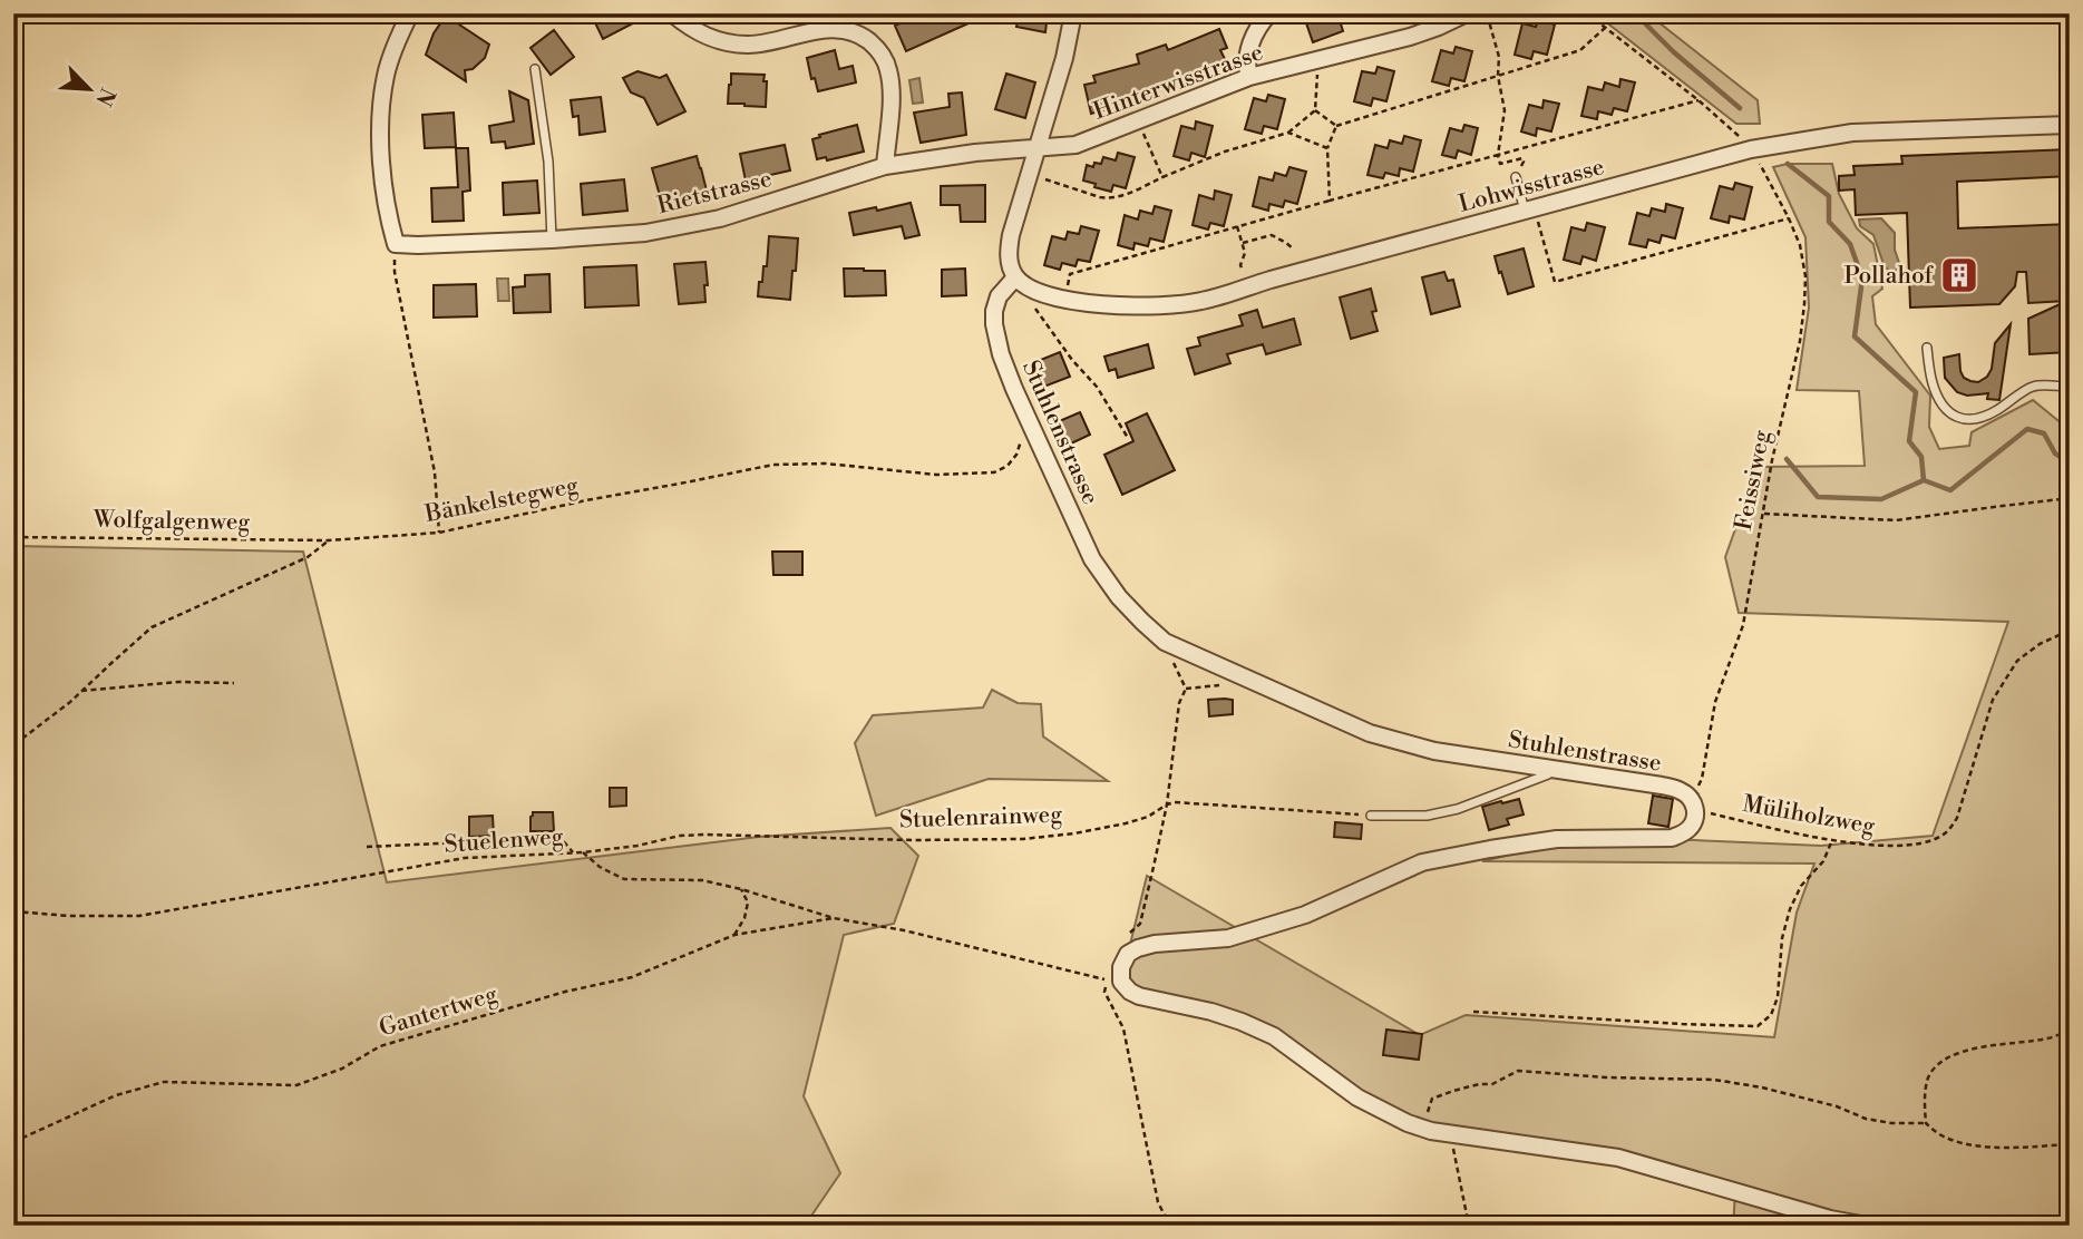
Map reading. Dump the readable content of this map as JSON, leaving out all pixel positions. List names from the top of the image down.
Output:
{
  "streets": {
    "street": [
      "Hinterwisstrasse",
      "Lohwisstrasse",
      "Rietstrasse",
      "Stuhlenstrasse"
    ],
    "path": [
      "Feissiweg",
      "Bänkelstegweg",
      "Wolfgalgenweg",
      "Müliholzweg",
      "Stuelenrainweg",
      "Stuelenweg",
      "Gantertweg"
    ]
  },
  "crossings": [
    ["Hinterwisstrasse", "Rietstrasse"],
    ["Lohwisstrasse", "Stuhlenstrasse"],
    ["Stuhlenstrasse", "Feissiweg"],
    ["Stuhlenstrasse", "Bänkelstegweg"],
    ["Stuhlenstrasse", "Müliholzweg"],
    ["Feissiweg", "Müliholzweg"],
    ["Bänkelstegweg", "Wolfgalgenweg"],
    ["Stuelenrainweg", "Stuelenweg"],
    ["Stuelenweg", "Gantertweg"]
  ],
  "places": {
    "building": ["Pollahof"]
  },
  "north": "bottom right"
}
